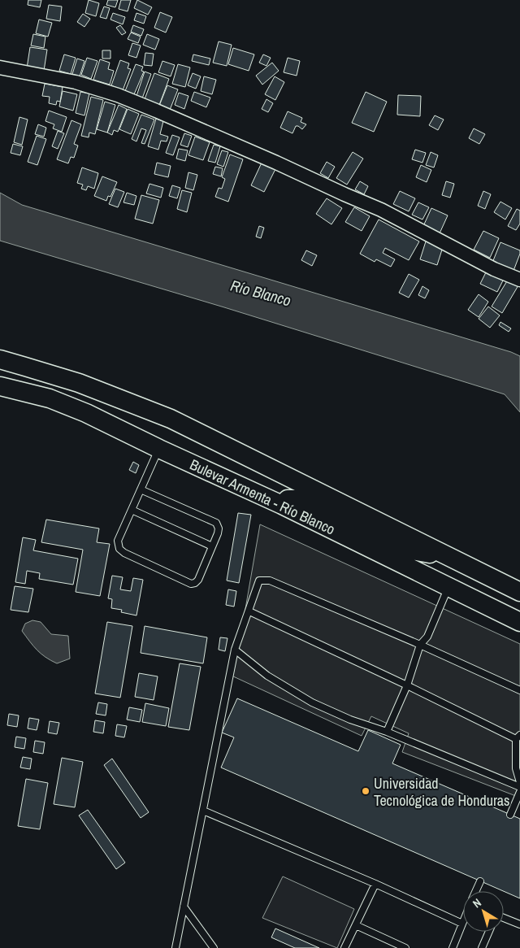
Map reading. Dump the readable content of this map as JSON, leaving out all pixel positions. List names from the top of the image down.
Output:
{
  "streets": {
    "main road": ["Bulevar Armenta - Río Blanco"]
  },
  "water": ["Río Blanco"],
  "places": ["Universidad Tecnológica de Honduras"],
  "north": "top left"
}
